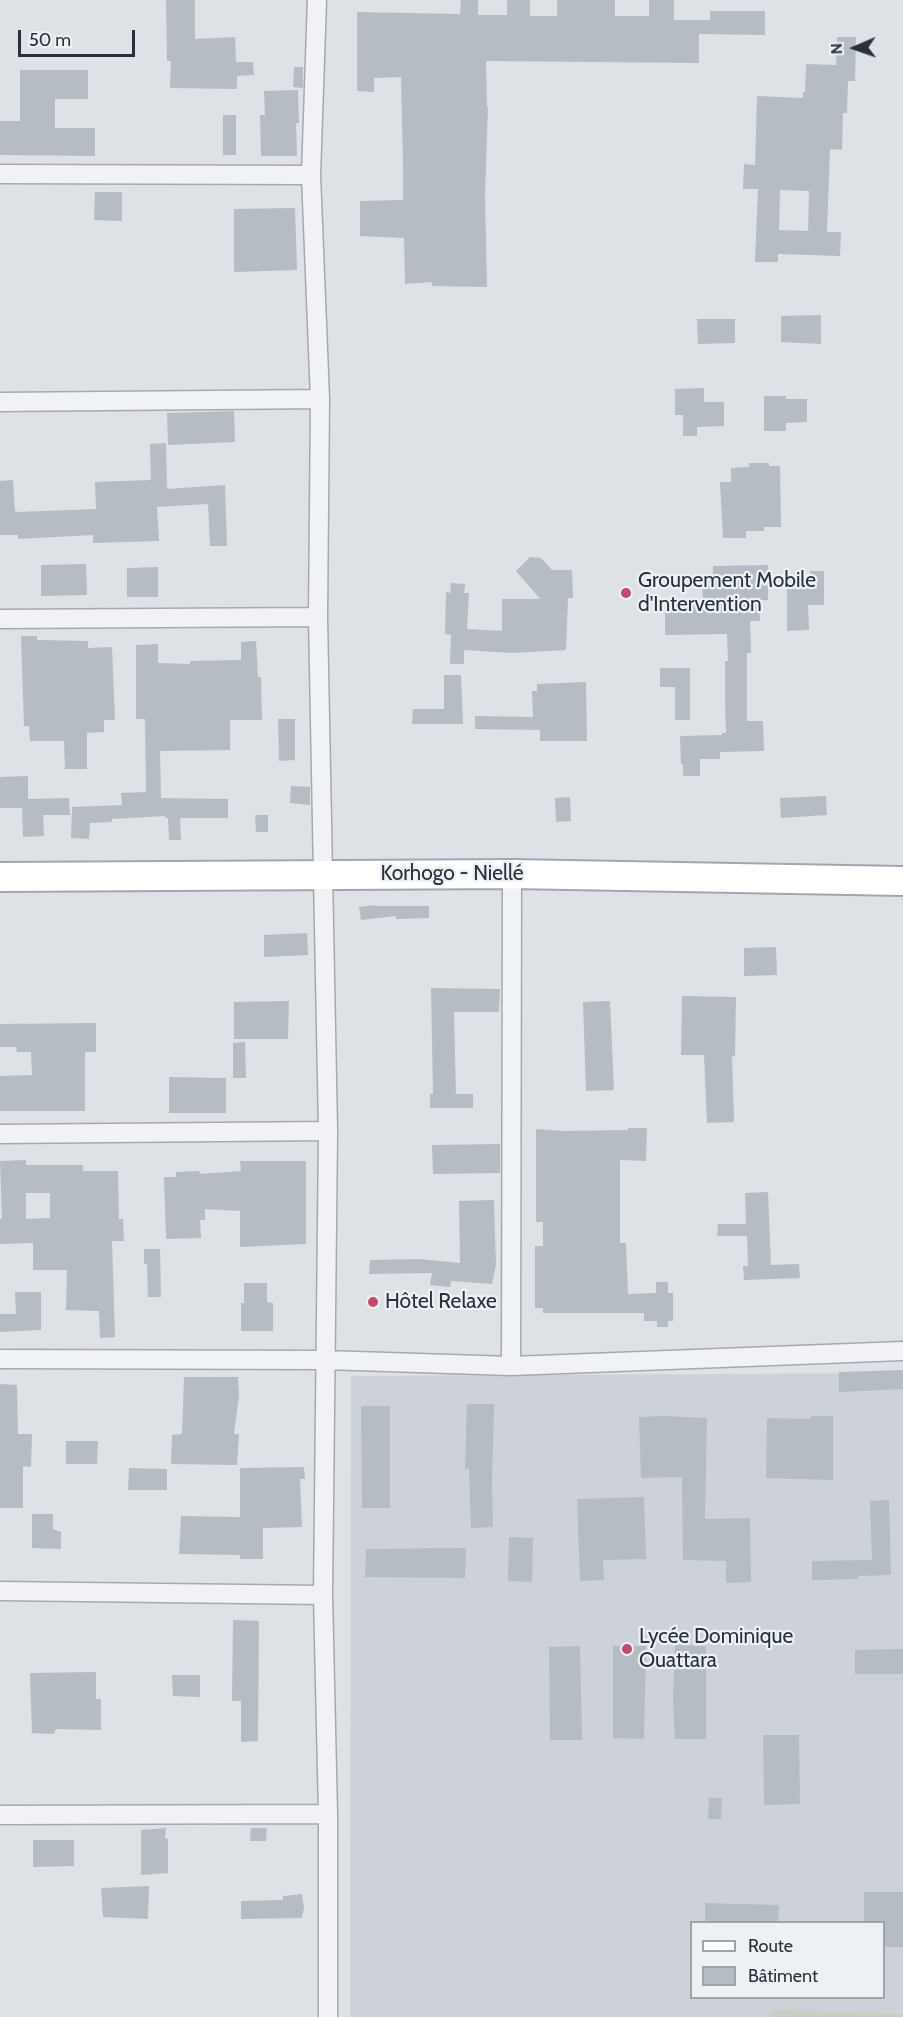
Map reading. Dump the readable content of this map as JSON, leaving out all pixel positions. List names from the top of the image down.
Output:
{
  "streets": {
    "main road": ["Korhogo - Niellé"]
  },
  "places": ["Groupement Mobile d'Intervention", "Hôtel Relaxe", "Lycée Dominique Ouattara"],
  "legend": ["Route", "Bâtiment"],
  "scale_bar": "50 m",
  "north": "left"
}
